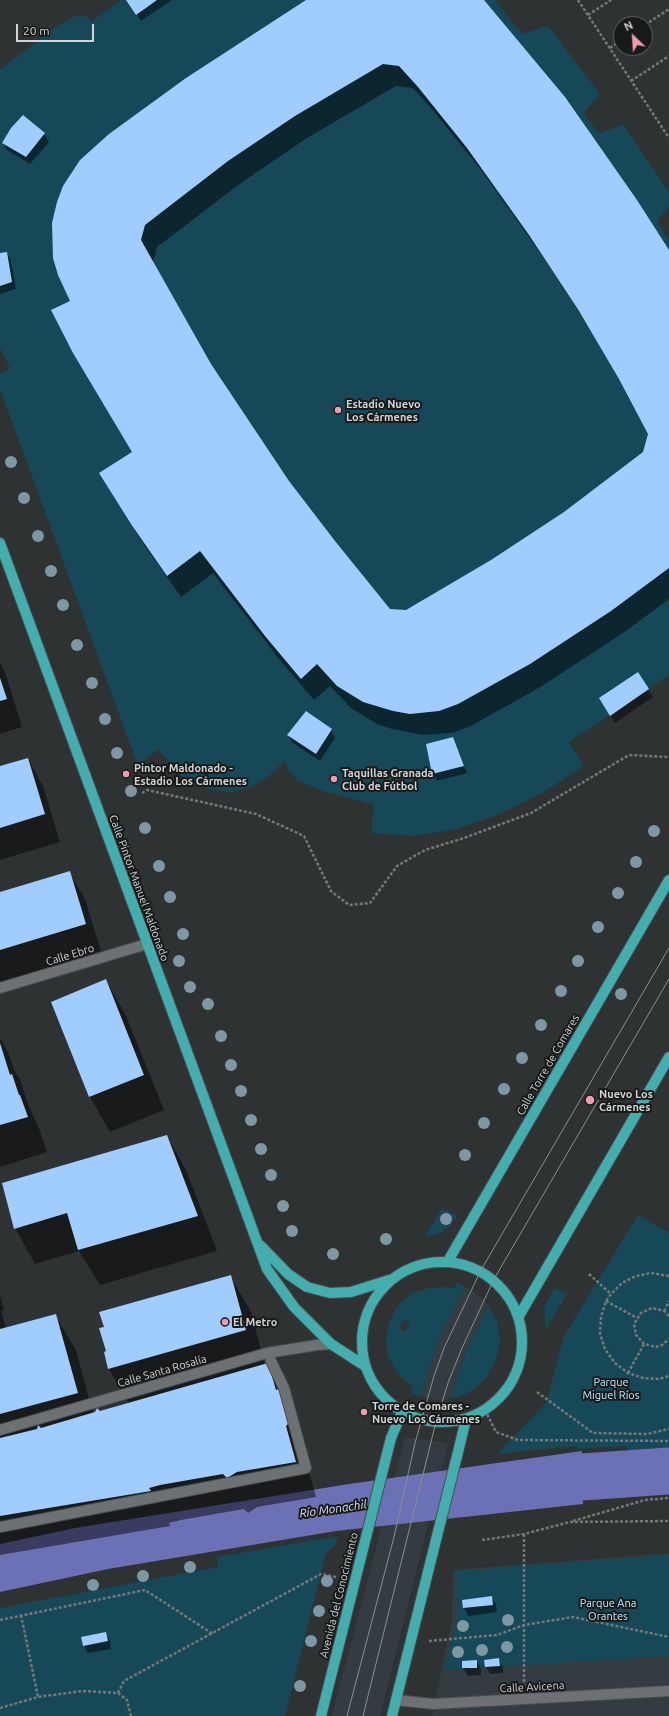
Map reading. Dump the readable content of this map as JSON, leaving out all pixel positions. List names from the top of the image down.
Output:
{
  "streets": {
    "main road": ["Calle Pintor Manuel Maldonado", "Calle Torre de Comares", "Avenida del Conocimiento"],
    "street": ["Calle Ebro", "Calle Santa Rosalía", "Calle Avicena"]
  },
  "crossings": [
    ["Calle Pintor Manuel Maldonado", "Calle Ebro"],
    ["Calle Pintor Manuel Maldonado", "Calle Santa Rosalía"]
  ],
  "water": ["Río Monachil"],
  "parks": ["Parque Miguel Ríos", "Parque Ana Orantes"],
  "places": [
    "Estadio Nuevo Los Cármenes",
    "Pintor Maldonado - Estadio Los Cármenes",
    "Taquillas Granada Club de Fútbol",
    "Nuevo Los Cármenes",
    "El Metro",
    "Torre de Comares - Nuevo Los Cármenes"
  ],
  "scale_bar": "20 m",
  "north": "top left"
}
